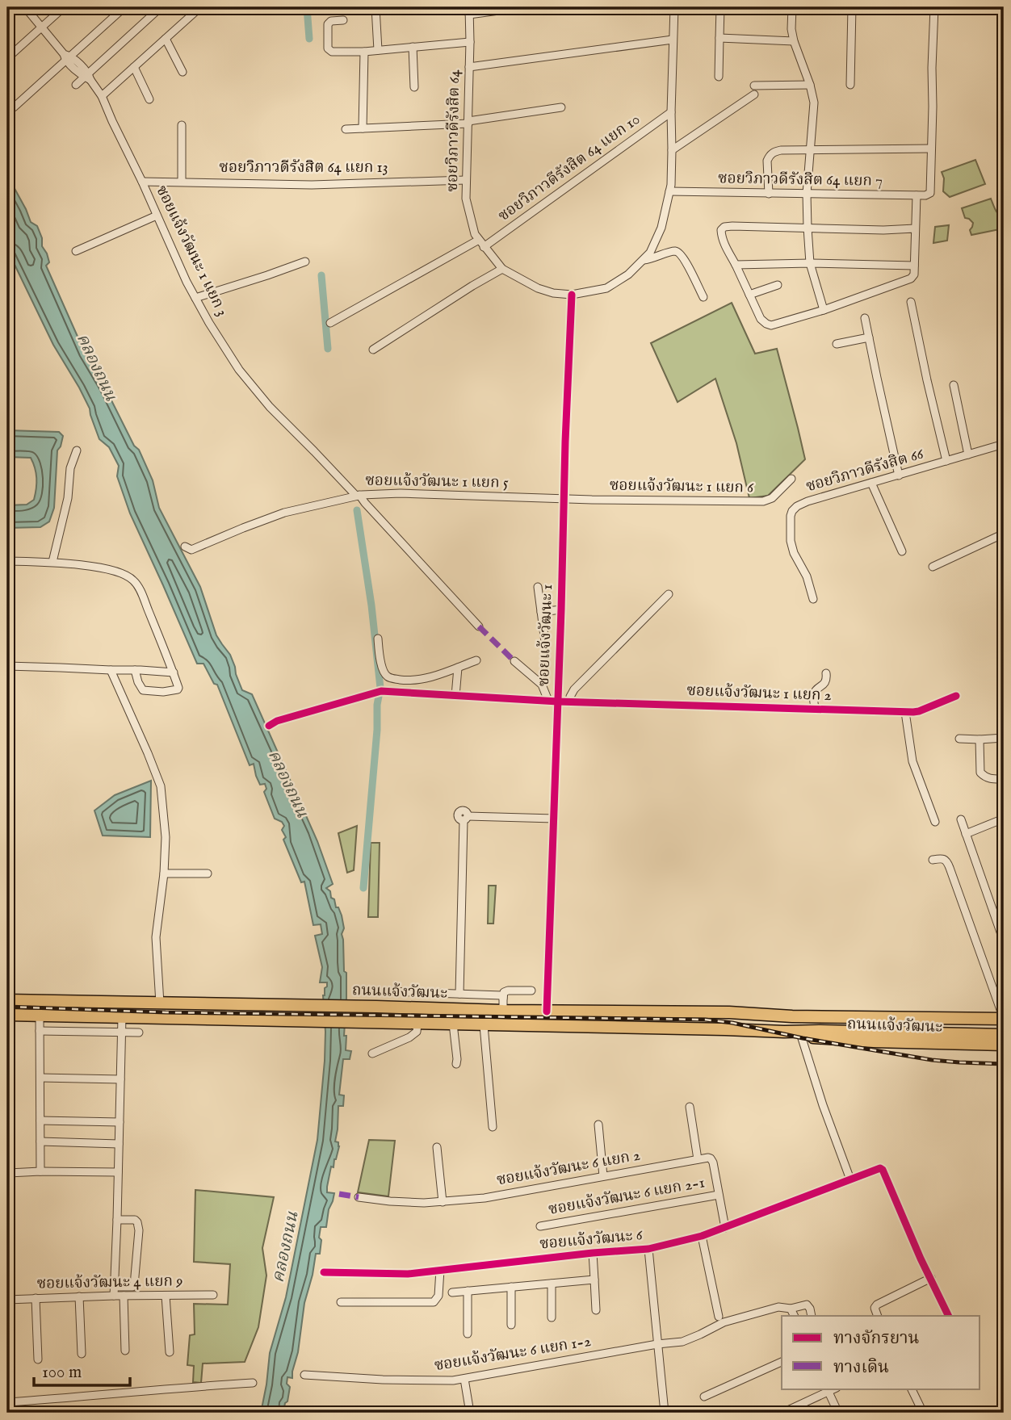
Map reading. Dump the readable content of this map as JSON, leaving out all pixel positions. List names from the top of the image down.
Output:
{
  "streets": {
    "main road": ["ถนนแจ้งวัฒนะ"],
    "street": [
      "ซอยวิภาวดีรังสิต 64",
      "ซอยวิภาวดีรังสิต 64 แยก 13",
      "ซอยวิภาวดีรังสิต 64 แยก 10",
      "ซอยวิภาวดีรังสิต 64 แยก 7",
      "ซอยแจ้งวัฒนะ 1 แยก 3",
      "ซอยวิภาวดีรังสิต 66",
      "ซอยแจ้งวัฒนะ 1 แยก 5",
      "ซอยแจ้งวัฒนะ 1 แยก 6",
      "ซอยแจ้งวัฒนะ 1",
      "ซอยแจ้งวัฒนะ 1 แยก 2",
      "ซอยแจ้งวัฒนะ 6 แยก 2",
      "ซอยแจ้งวัฒนะ 6 แยก 2-1",
      "ซอยแจ้งวัฒนะ 6",
      "ซอยแจ้งวัฒนะ 4 แยก 9",
      "ซอยแจ้งวัฒนะ 6 แยก 1-2"
    ]
  },
  "crossings": [
    ["ซอยวิภาวดีรังสิต 64", "ซอยวิภาวดีรังสิต 64 แยก 13"],
    ["ซอยวิภาวดีรังสิต 64", "ซอยวิภาวดีรังสิต 64 แยก 10"],
    ["ซอยวิภาวดีรังสิต 64", "ซอยวิภาวดีรังสิต 64 แยก 7"],
    ["ซอยวิภาวดีรังสิต 64", "ซอยแจ้งวัฒนะ 1"],
    ["ซอยวิภาวดีรังสิต 64 แยก 13", "ซอยแจ้งวัฒนะ 1 แยก 3"],
    ["ซอยแจ้งวัฒนะ 1 แยก 3", "ซอยแจ้งวัฒนะ 1 แยก 5"],
    ["ซอยแจ้งวัฒนะ 1 แยก 5", "ซอยแจ้งวัฒนะ 1 แยก 6"],
    ["ซอยแจ้งวัฒนะ 1 แยก 5", "ซอยแจ้งวัฒนะ 1"],
    ["ซอยแจ้งวัฒนะ 1 แยก 6", "ซอยแจ้งวัฒนะ 1"],
    ["ซอยแจ้งวัฒนะ 1", "ซอยแจ้งวัฒนะ 1 แยก 2"],
    ["ซอยแจ้งวัฒนะ 1", "ถนนแจ้งวัฒนะ"]
  ],
  "water": ["คลองถนน"],
  "legend": ["ทางจักรยาน", "ทางเดิน"],
  "scale_bar": "100 m"
}
